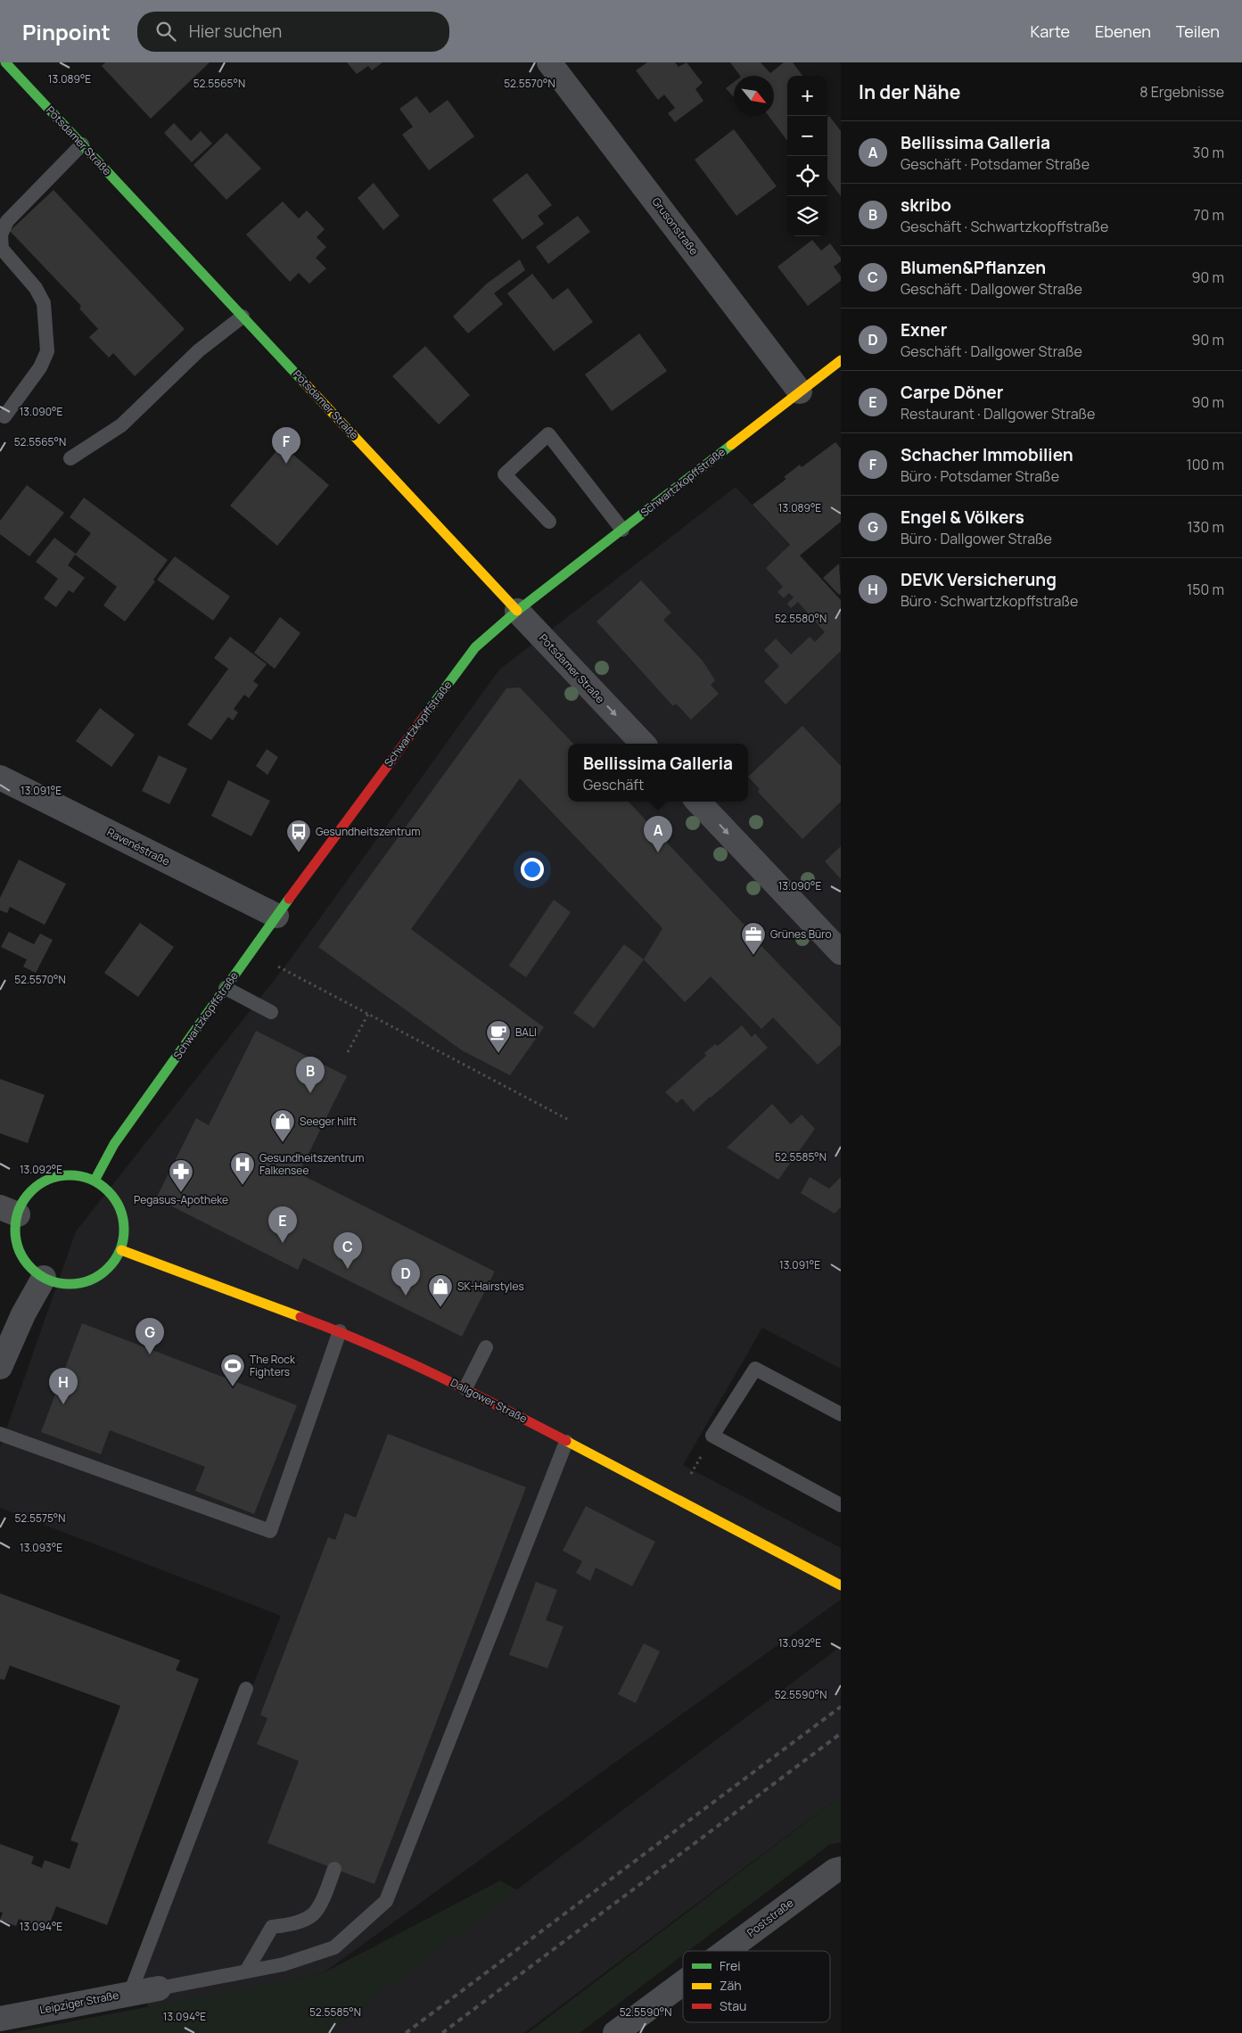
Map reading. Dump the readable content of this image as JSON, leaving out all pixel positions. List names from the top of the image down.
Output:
{
  "streets": {
    "street": [
      "Potsdamer Straße",
      "Grusonstraße",
      "Schwartzkopffstraße",
      "Ravenéstraße",
      "Dallgower Straße",
      "Poststraße",
      "Leipziger Straße"
    ]
  },
  "crossings": [
    ["Potsdamer Straße", "Schwartzkopffstraße"],
    ["Grusonstraße", "Schwartzkopffstraße"],
    ["Schwartzkopffstraße", "Ravenéstraße"],
    ["Schwartzkopffstraße", "Dallgower Straße"]
  ],
  "places": {
    "bus stop": ["Gesundheitszentrum"],
    "office": ["Grünes Büro"],
    "cafe": ["BALI"],
    "shop": ["Seeger hilft", "SK-Hairstyles"],
    "hospital": ["Gesundheitszentrum Falkensee"],
    "pharmacy": ["Pegasus-Apotheke"],
    "sports": ["The Rock Fighters"]
  },
  "legend": ["Frei", "Zäh", "Stau"],
  "north": "bottom right",
  "page": {
    "header": "Pinpoint",
    "search": "Hier suchen",
    "nav": ["Karte", "Ebenen", "Teilen"],
    "heading": ["In der Nähe", "8 Ergebnisse"],
    "map_buttons": ["+", "−"],
    "list": [
      {
        "mark": "A",
        "name": "Bellissima Galleria",
        "note": "Geschäft · Potsdamer Straße",
        "value": "30 m"
      },
      {
        "mark": "B",
        "name": "skribo",
        "note": "Geschäft · Schwartzkopffstraße",
        "value": "70 m"
      },
      {
        "mark": "C",
        "name": "Blumen&Pflanzen",
        "note": "Geschäft · Dallgower Straße",
        "value": "90 m"
      },
      {
        "mark": "D",
        "name": "Exner",
        "note": "Geschäft · Dallgower Straße",
        "value": "90 m"
      },
      {
        "mark": "E",
        "name": "Carpe Döner",
        "note": "Restaurant · Dallgower Straße",
        "value": "90 m"
      },
      {
        "mark": "F",
        "name": "Schacher Immobilien",
        "note": "Büro · Potsdamer Straße",
        "value": "100 m"
      },
      {
        "mark": "G",
        "name": "Engel & Völkers",
        "note": "Büro · Dallgower Straße",
        "value": "130 m"
      },
      {
        "mark": "H",
        "name": "DEVK Versicherung",
        "note": "Büro · Schwartzkopffstraße",
        "value": "150 m"
      }
    ],
    "pins": [
      "F",
      "A",
      "B",
      "E",
      "C",
      "D",
      "G",
      "H"
    ],
    "popup": ["Bellissima Galleria", "Geschäft"]
  },
  "coordinates": [
    "13.089°E",
    "52.5565°N",
    "52.5570°N",
    "13.090°E",
    "52.5580°N",
    "13.091°E",
    "52.5585°N",
    "13.092°E",
    "52.5575°N",
    "13.093°E",
    "52.5590°N",
    "13.094°E"
  ]
}
